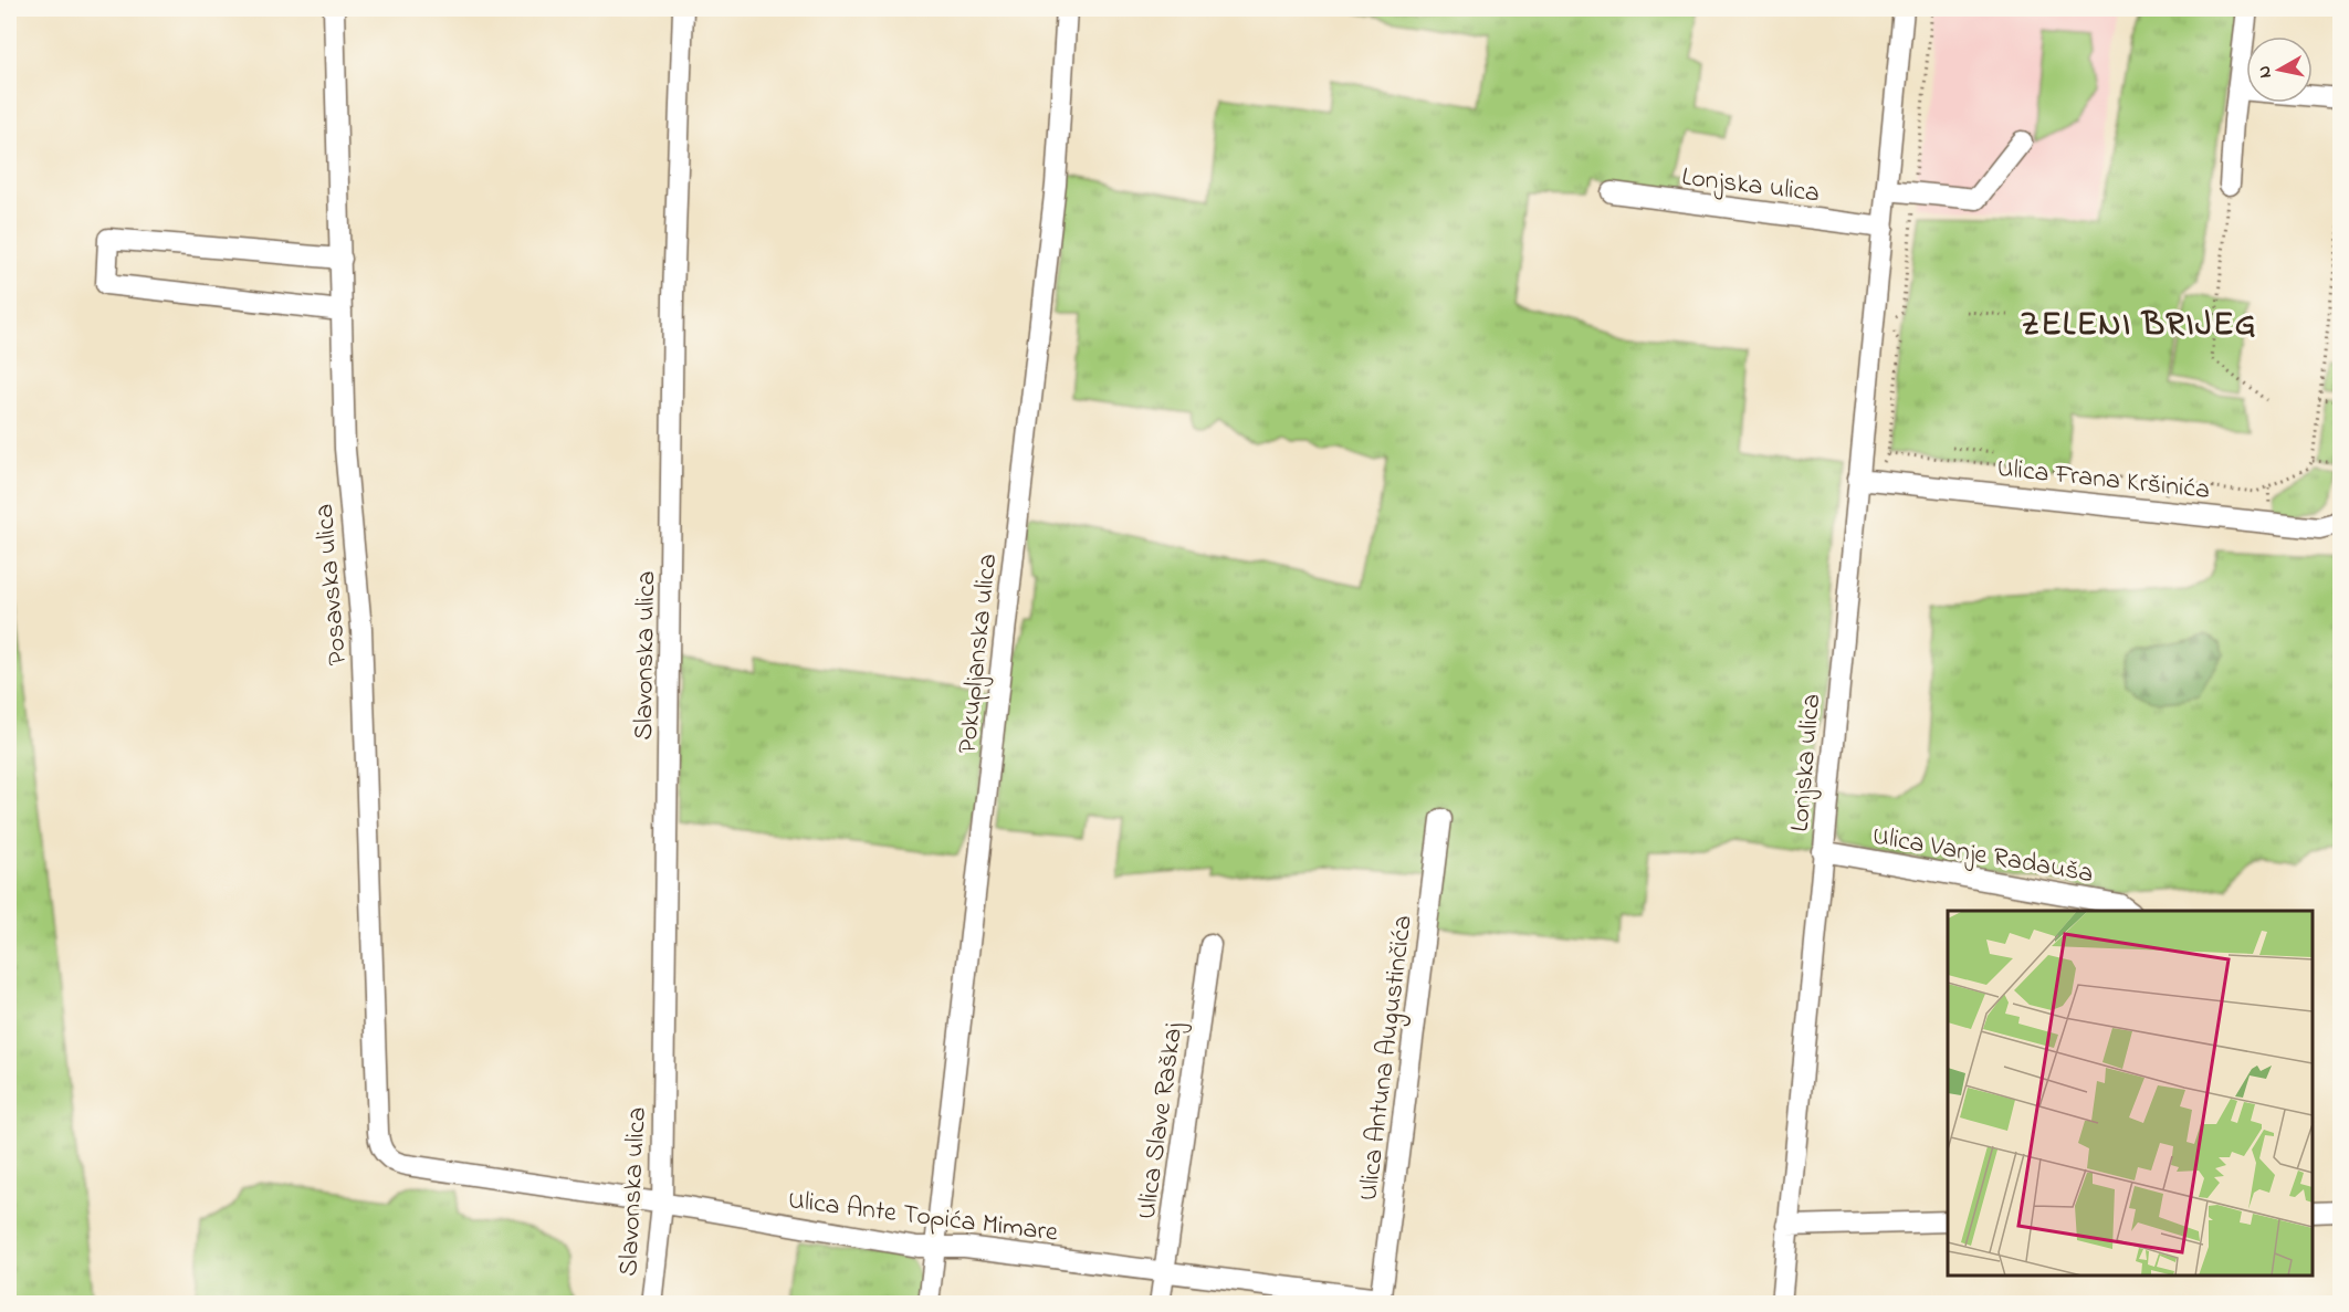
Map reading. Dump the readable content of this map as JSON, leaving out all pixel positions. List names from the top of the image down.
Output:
{
  "streets": {
    "street": [
      "Lonjska ulica",
      "Ulica Frana Kršinića",
      "Posavska ulica",
      "Pokupljanska ulica",
      "Slavonska ulica",
      "Ulica Vanje Radauša",
      "Ulica Antuna Augustinčića",
      "Ulica Slave Raškaj",
      "Ulica Ante Topića Mimare"
    ]
  },
  "crossings": [
    ["Lonjska ulica", "Ulica Frana Kršinića"],
    ["Lonjska ulica", "Ulica Vanje Radauša"],
    ["Posavska ulica", "Ulica Ante Topića Mimare"],
    ["Pokupljanska ulica", "Ulica Ante Topića Mimare"],
    ["Slavonska ulica", "Ulica Ante Topića Mimare"],
    ["Ulica Antuna Augustinčića", "Ulica Ante Topića Mimare"],
    ["Ulica Slave Raškaj", "Ulica Ante Topića Mimare"]
  ],
  "districts": ["ZELENI BRIJEG"],
  "north": "left"
}
